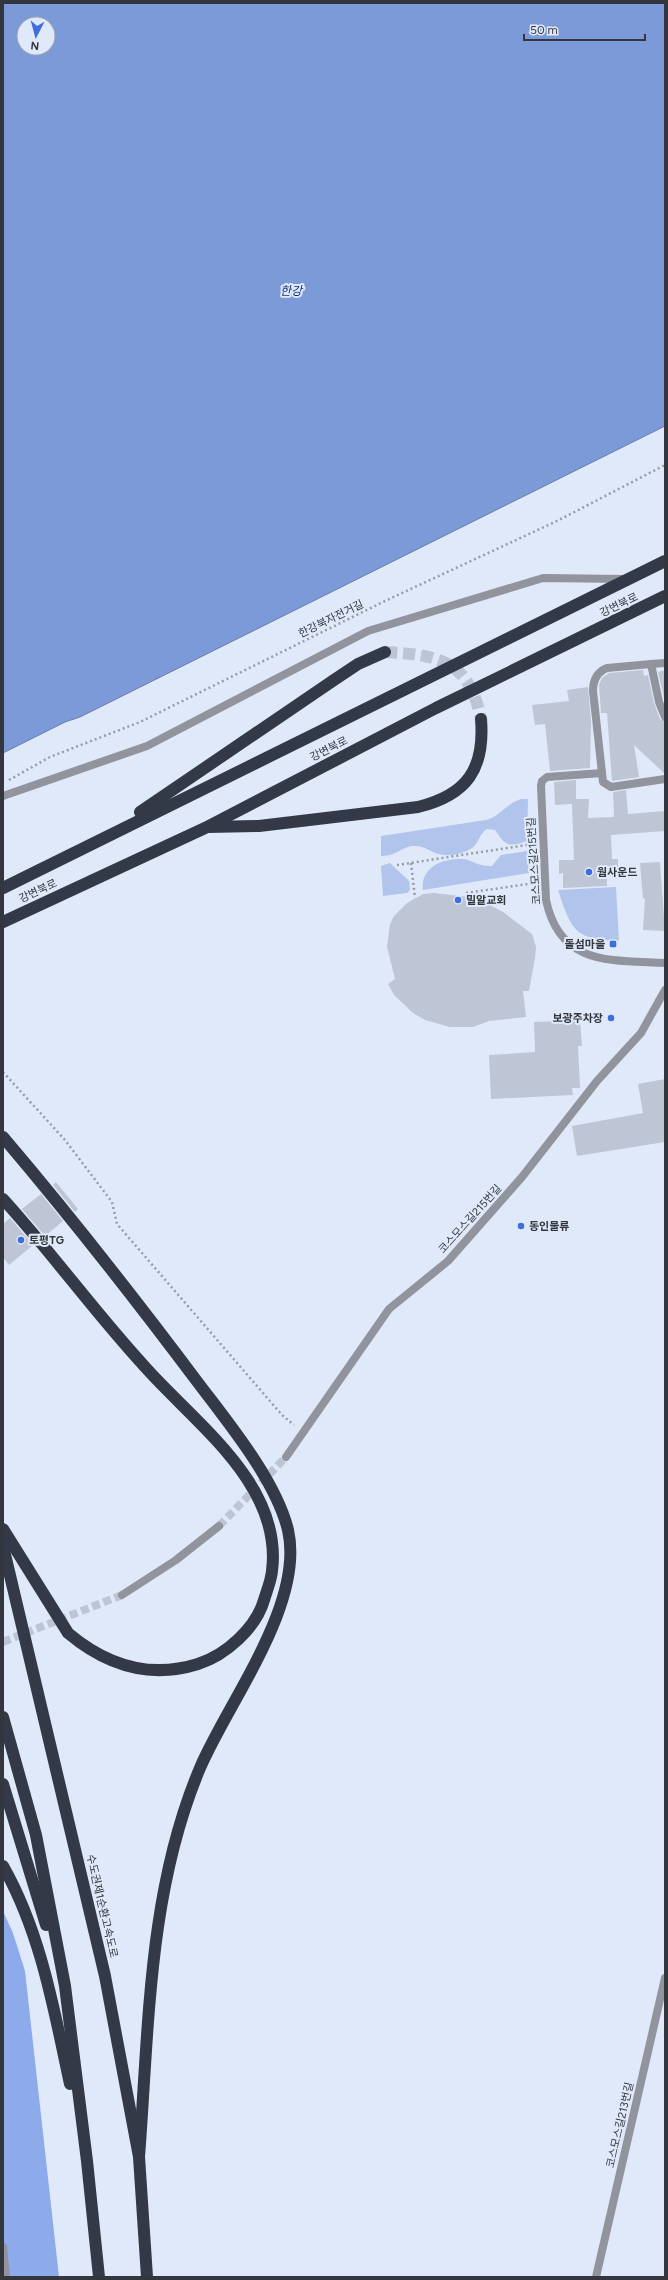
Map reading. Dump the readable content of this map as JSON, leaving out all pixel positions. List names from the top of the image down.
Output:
{
  "streets": {
    "highway": ["강변북로", "수도권제1순환고속도로"],
    "street": ["코스모스길215번길", "코스모스길213번길"],
    "path": ["한강북자전거길"]
  },
  "water": ["한강"],
  "places": {
    "other": [
      "웜사운드",
      "밀알교회",
      "보광주차장",
      "동인물류",
      "토평TG"
    ],
    "transit": ["돌섬마을"]
  },
  "scale_bar": "50 m",
  "north": "bottom"
}
